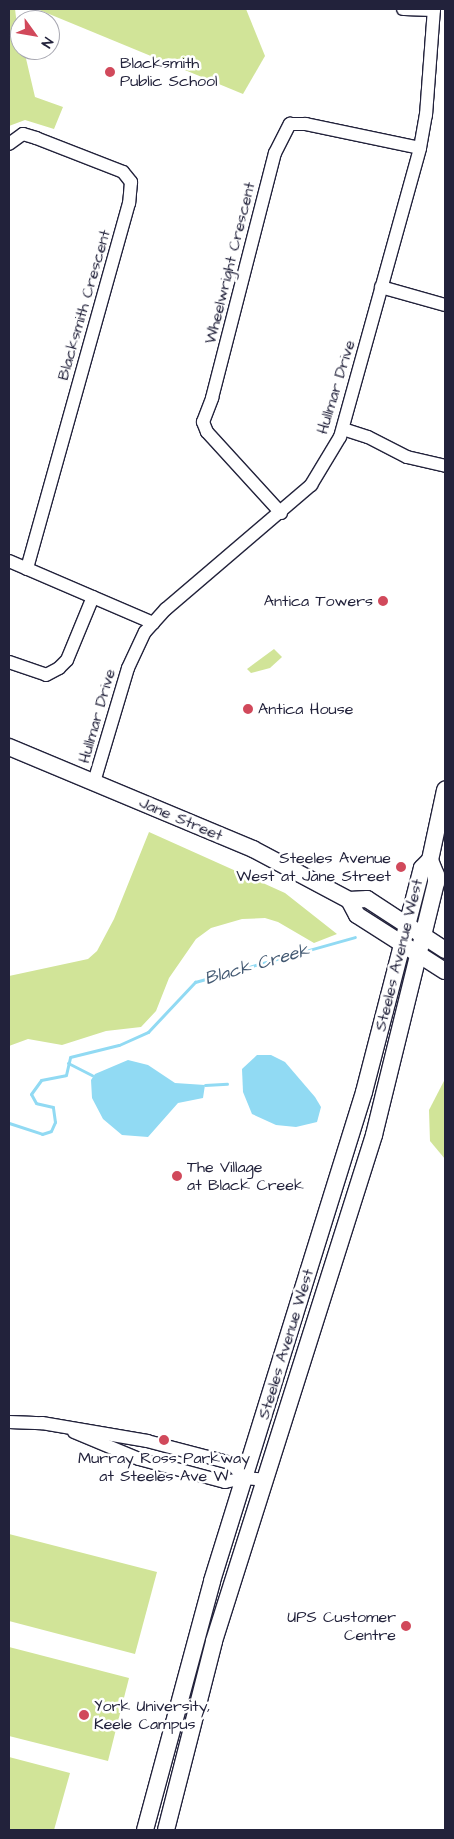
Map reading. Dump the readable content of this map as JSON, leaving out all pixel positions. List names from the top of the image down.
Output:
{
  "streets": {
    "main road": ["Jane Street", "Steeles Avenue West"],
    "street": ["Wheelwright Crescent", "Blacksmith Crescent", "Hullmar Drive"]
  },
  "crossings": [
    ["Wheelwright Crescent", "Hullmar Drive"],
    ["Hullmar Drive", "Jane Street"],
    ["Jane Street", "Steeles Avenue West"]
  ],
  "water": ["Black Creek"],
  "places": [
    "Blacksmith Public School",
    "Antica Towers",
    "Antica House",
    "Steeles Avenue West at Jane Street",
    "The Village at Black Creek",
    "Murray Ross Parkway at Steeles Ave W",
    "UPS Customer Centre",
    "York University, Keele Campus"
  ],
  "north": "bottom right"
}
